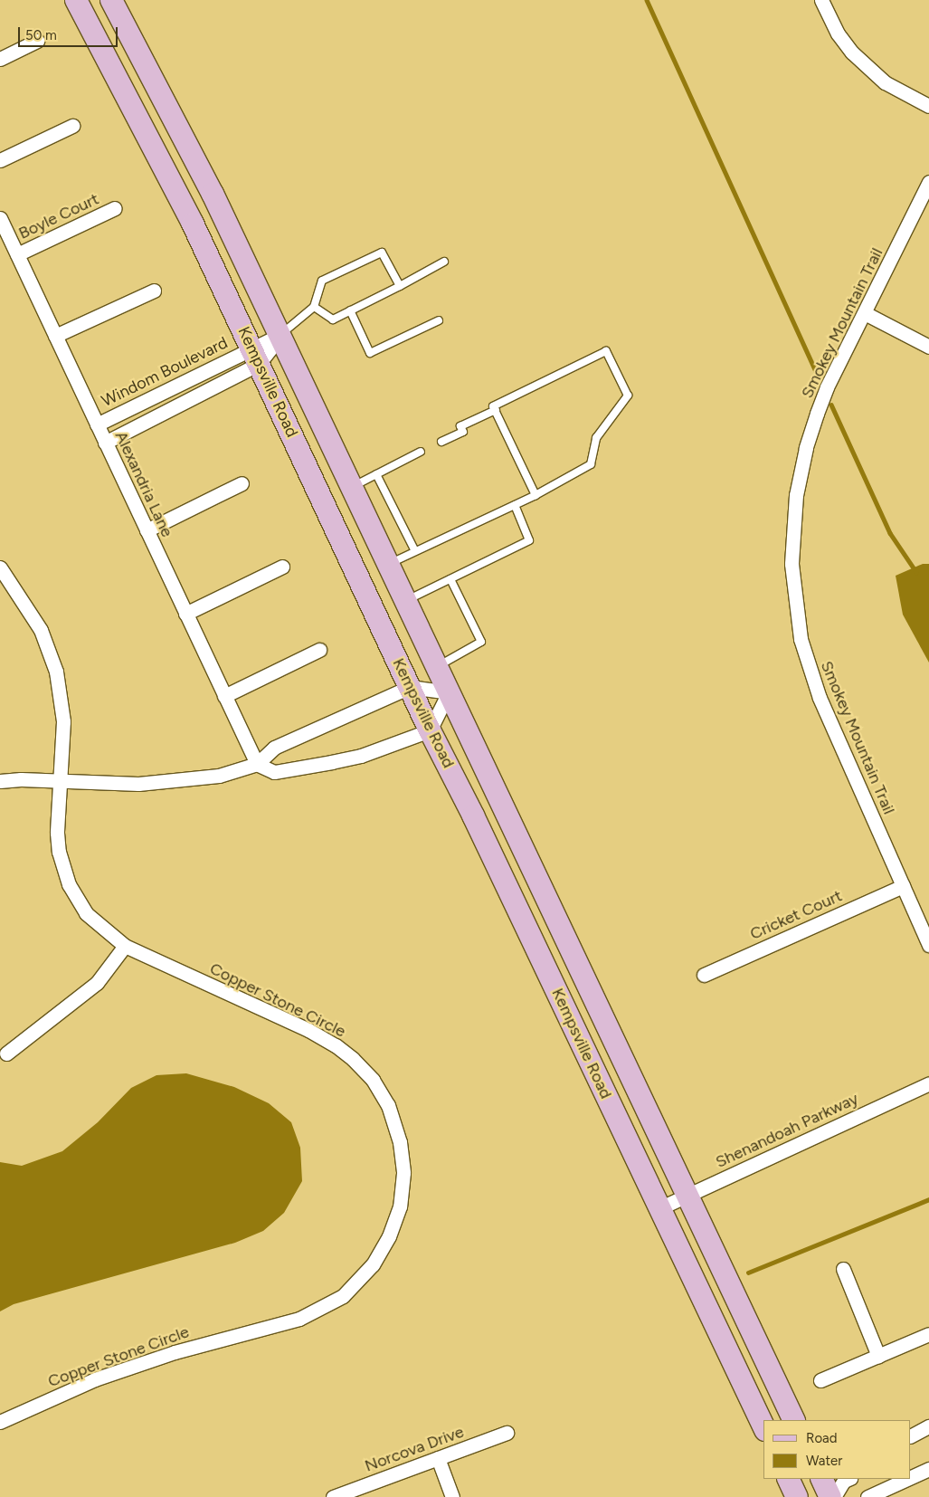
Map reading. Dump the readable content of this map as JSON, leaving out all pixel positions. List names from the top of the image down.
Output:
{
  "streets": {
    "main road": ["Kempsville Road"],
    "street": [
      "Boyle Court",
      "Smokey Mountain Trail",
      "Windom Boulevard",
      "Alexandria Lane",
      "Cricket Court",
      "Copper Stone Circle",
      "Shenandoah Parkway",
      "Norcova Drive"
    ]
  },
  "crossings": [
    ["Boyle Court", "Alexandria Lane"],
    ["Smokey Mountain Trail", "Cricket Court"],
    ["Windom Boulevard", "Kempsville Road"],
    ["Windom Boulevard", "Alexandria Lane"],
    ["Kempsville Road", "Shenandoah Parkway"]
  ],
  "legend": ["Road", "Water"],
  "scale_bar": "50 m"
}
